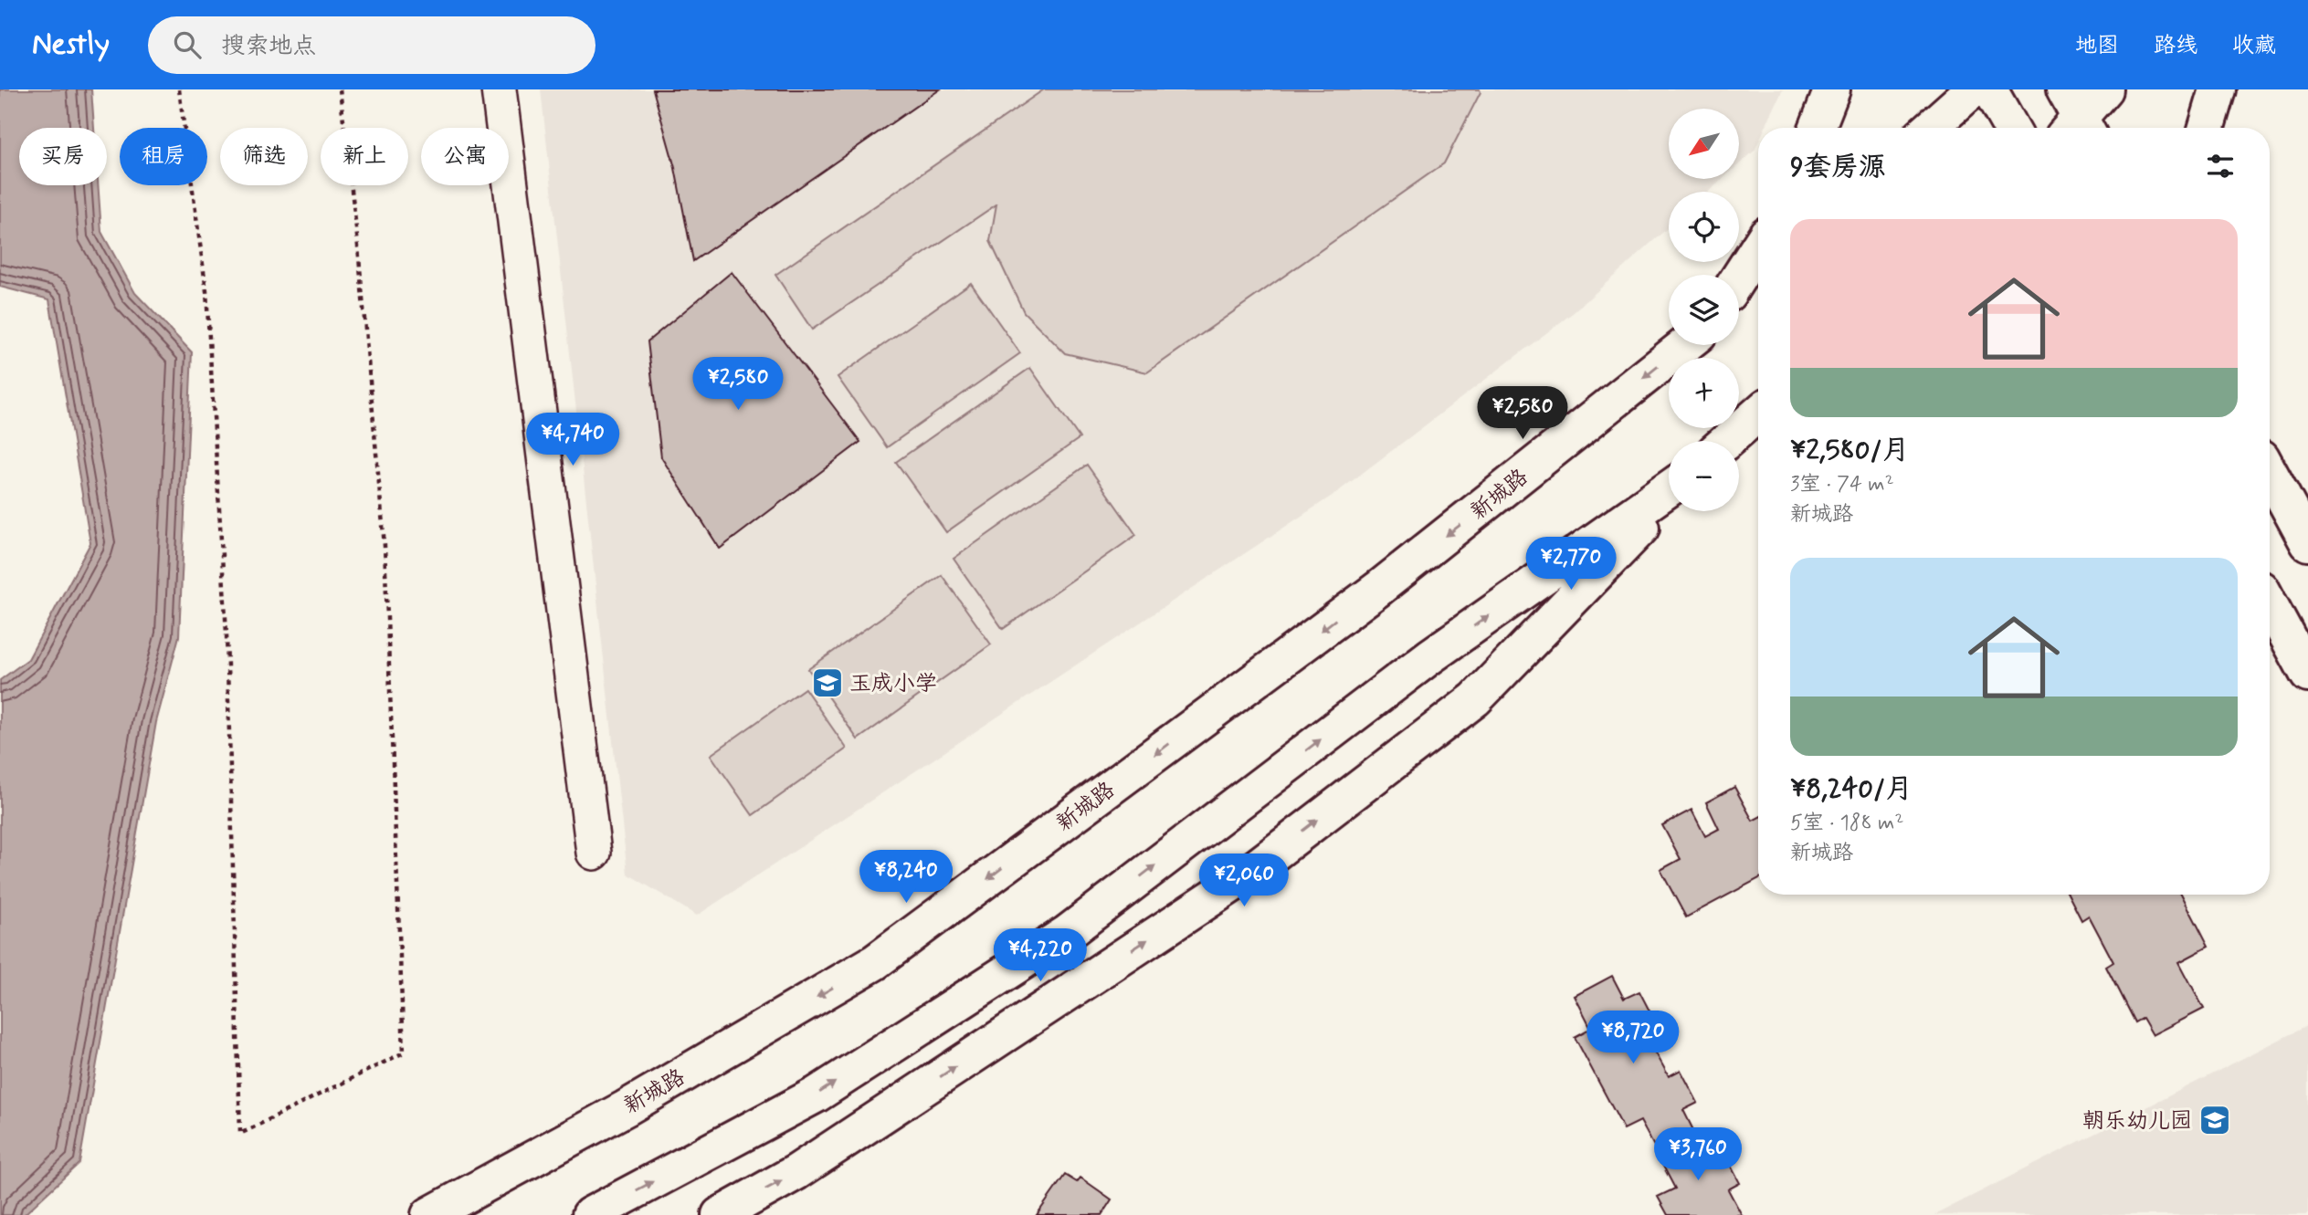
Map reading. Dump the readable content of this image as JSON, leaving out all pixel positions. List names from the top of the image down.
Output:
{
  "streets": {
    "street": ["新城路"]
  },
  "places": {
    "school or university": ["玉成小学", "朝乐幼儿园"]
  },
  "north": "bottom left",
  "page": {
    "header": "Nestly",
    "search": "搜索地点",
    "nav": ["地图", "路线", "收藏"],
    "map_buttons": ["+", "−"],
    "chip": [
      "买房",
      "租房",
      "筛选",
      "新上",
      "公寓"
    ],
    "heading": "9套房源",
    "list": [
      {
        "name": "¥2,580/月",
        "note": "3室 · 74 m² · 新城路"
      },
      {
        "name": "¥8,240/月",
        "note": "5室 · 188 m² · 新城路"
      }
    ],
    "price": [
      "¥2,580",
      "¥2,580",
      "¥4,740",
      "¥2,770",
      "¥8,240",
      "¥2,060",
      "¥4,220",
      "¥8,720",
      "¥3,760"
    ]
  }
}
